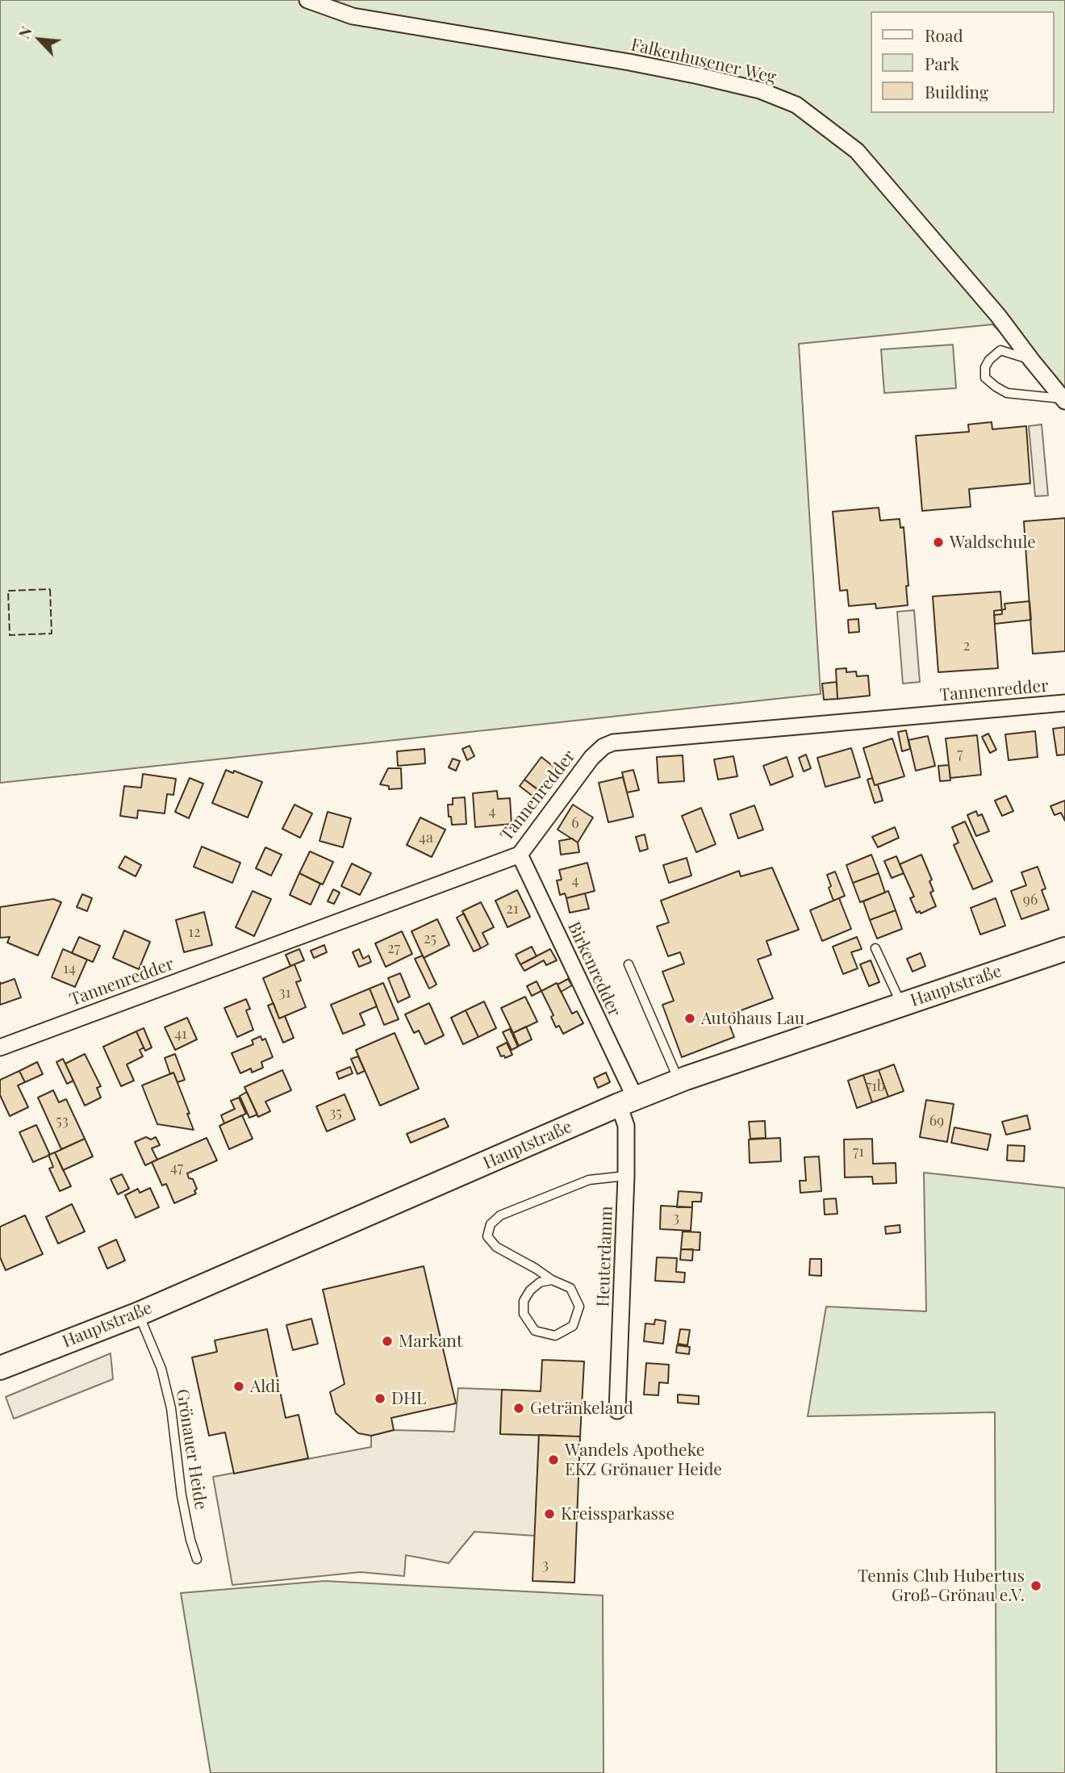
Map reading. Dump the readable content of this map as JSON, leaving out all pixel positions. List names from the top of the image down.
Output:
{
  "streets": {
    "main road": ["Hauptstraße"],
    "street": [
      "Falkenhusener Weg",
      "Tannenredder",
      "Birkenredder",
      "Heuterdamm"
    ],
    "lane": ["Grönauer Heide"]
  },
  "crossings": [
    ["Tannenredder", "Birkenredder"],
    ["Birkenredder", "Hauptstraße"],
    ["Birkenredder", "Heuterdamm"],
    ["Hauptstraße", "Heuterdamm"],
    ["Hauptstraße", "Grönauer Heide"]
  ],
  "places": [
    "Waldschule",
    "Autohaus Lau",
    "Markant",
    "Aldi",
    "DHL",
    "Getränkeland",
    "Wandels Apotheke EKZ Grönauer Heide",
    "Kreissparkasse",
    "Tennis Club Hubertus Groß-Grönau e.V."
  ],
  "house_numbers": [
    "2",
    "7",
    "4",
    "6",
    "4a",
    "4",
    "96",
    "21",
    "12",
    "25",
    "27",
    "14",
    "31",
    "41",
    "71b",
    "35",
    "53",
    "69",
    "71",
    "47",
    "3",
    "3"
  ],
  "legend": ["Road", "Park", "Building"],
  "north": "top left"
}
